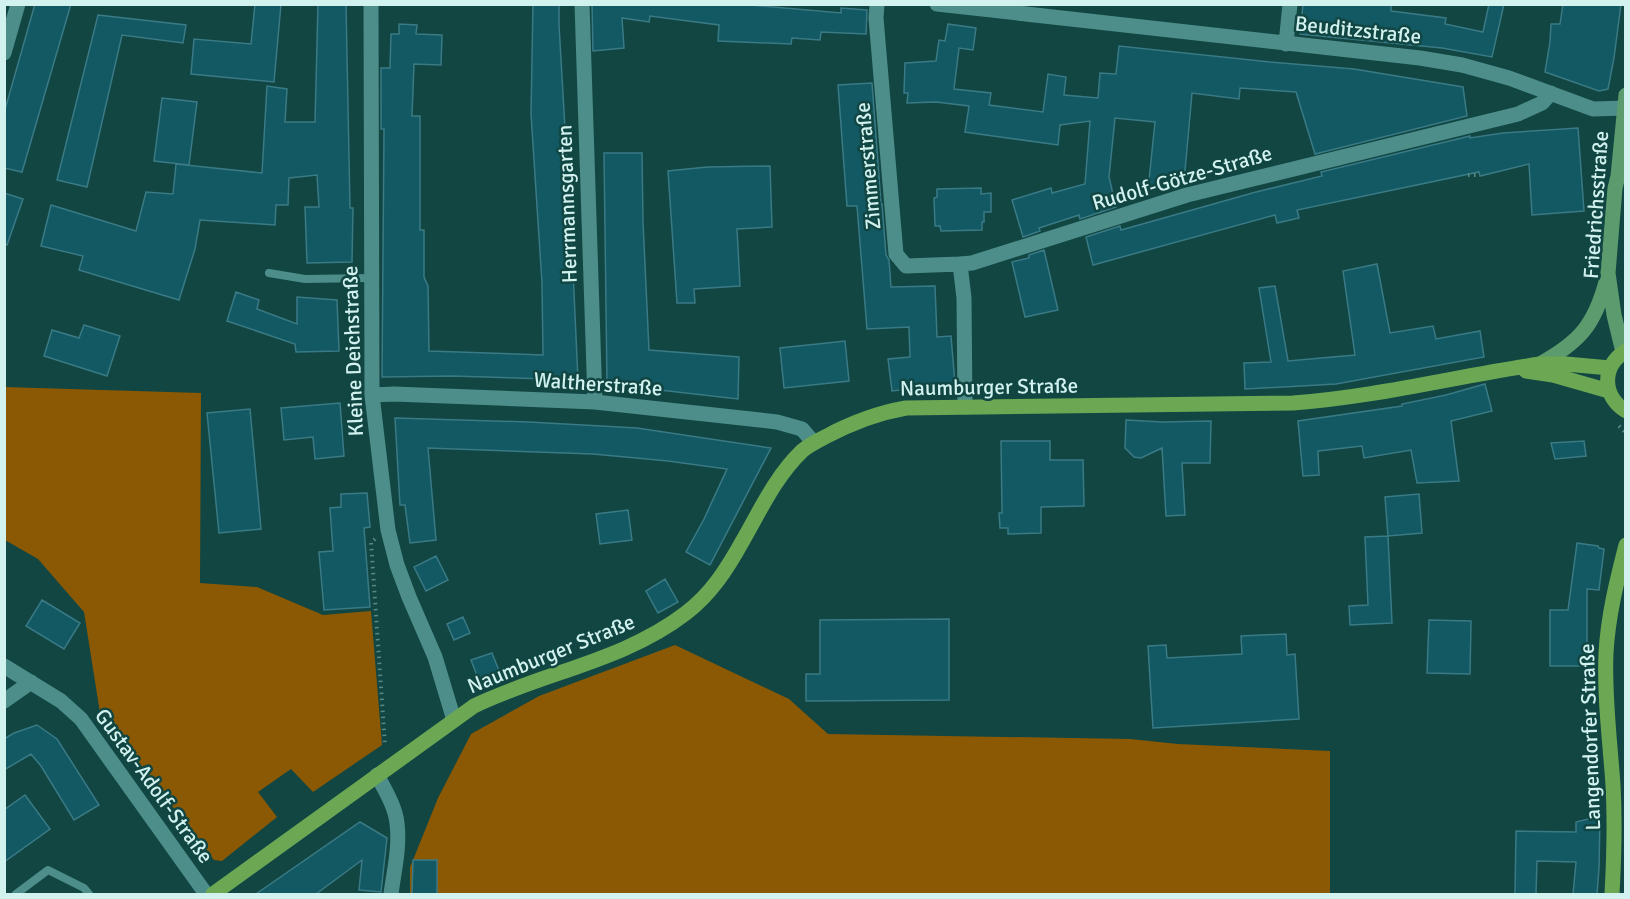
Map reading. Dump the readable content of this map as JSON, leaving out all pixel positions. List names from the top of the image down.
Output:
{
  "streets": {
    "main road": ["Friedrichsstraße", "Naumburger Straße", "Langendorfer Straße"],
    "street": [
      "Beuditzstraße",
      "Zimmerstraße",
      "Rudolf-Götze-Straße",
      "Herrmannsgarten",
      "Kleine Deichstraße",
      "Waltherstraße",
      "Gustav-Adolf-Straße"
    ]
  },
  "crossings": [
    ["Beuditzstraße", "Rudolf-Götze-Straße"],
    ["Beuditzstraße", "Friedrichsstraße"],
    ["Zimmerstraße", "Rudolf-Götze-Straße"],
    ["Herrmannsgarten", "Waltherstraße"],
    ["Kleine Deichstraße", "Waltherstraße"],
    ["Kleine Deichstraße", "Naumburger Straße"],
    ["Waltherstraße", "Naumburger Straße"]
  ]
}
